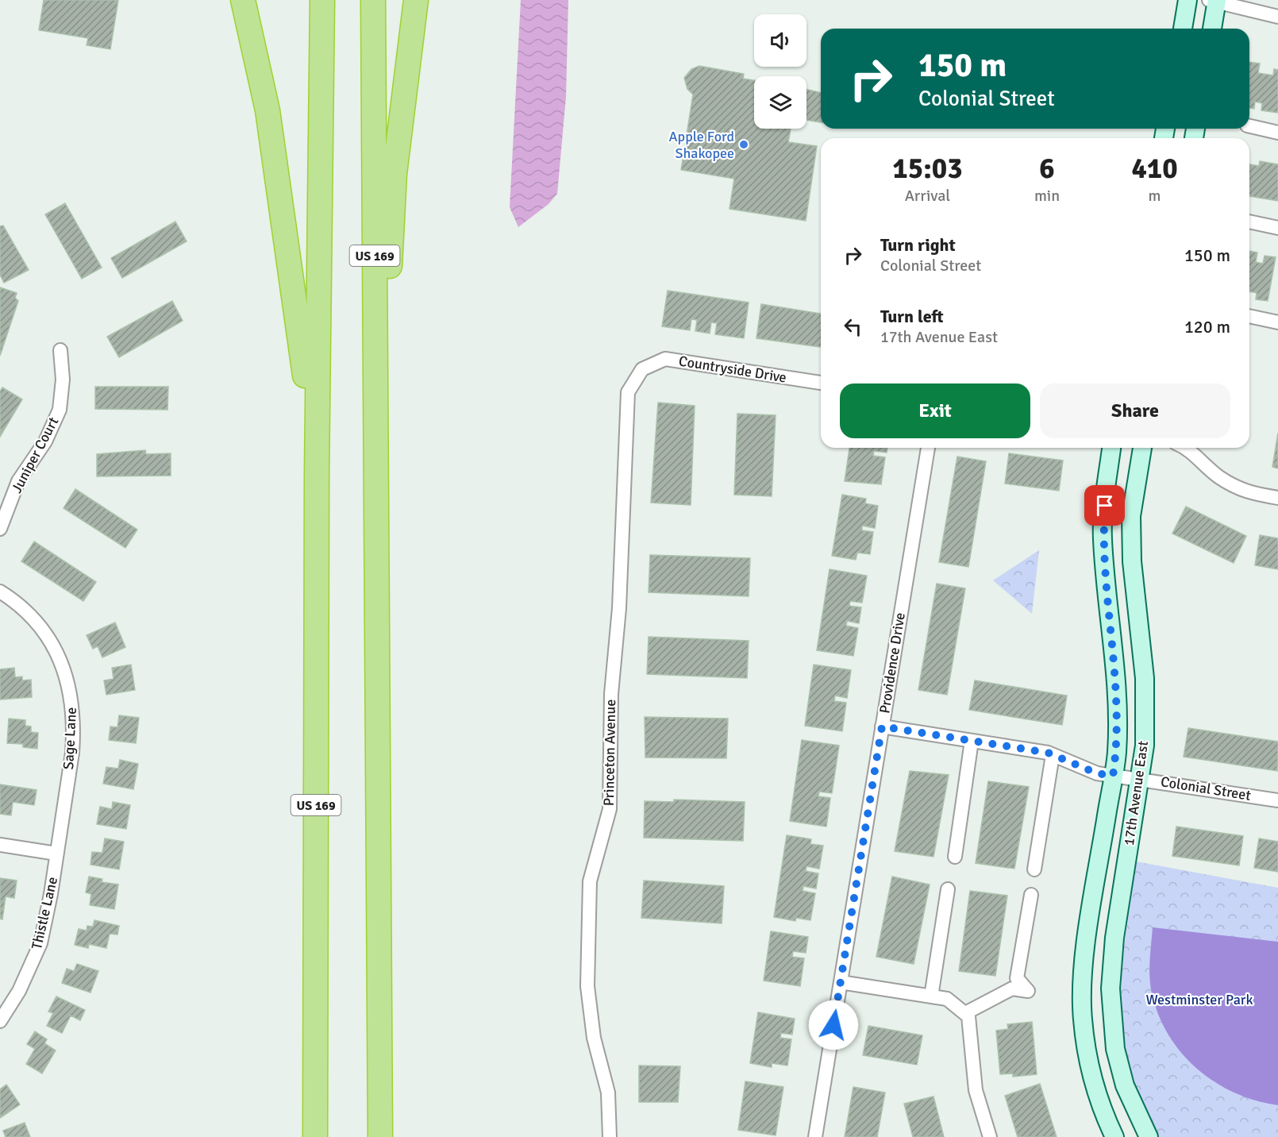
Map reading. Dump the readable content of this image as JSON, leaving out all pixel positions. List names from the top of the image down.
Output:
{
  "streets": {
    "highway": ["US 169"],
    "street": [
      "Countryside Drive",
      "Juniper Court",
      "Providence Drive",
      "Sage Lane",
      "Princeton Avenue",
      "Colonial Street",
      "17th Avenue East",
      "Thistle Lane"
    ]
  },
  "crossings": [
    ["Countryside Drive", "Princeton Avenue"],
    ["Providence Drive", "Colonial Street"],
    ["Sage Lane", "Thistle Lane"],
    ["Colonial Street", "17th Avenue East"]
  ],
  "parks": ["Westminster Park"],
  "places": ["Apple Ford Shakopee"],
  "page": {
    "turn": ["150 m", "Colonial Street"],
    "eta": [
      "15:03",
      "Arrival",
      "6",
      "min",
      "410",
      "m"
    ],
    "list": [
      {
        "name": "Turn right",
        "note": "Colonial Street",
        "value": "150 m"
      },
      {
        "name": "Turn left",
        "note": "17th Avenue East",
        "value": "120 m"
      }
    ],
    "buttons": ["Exit", "Share"]
  }
}
